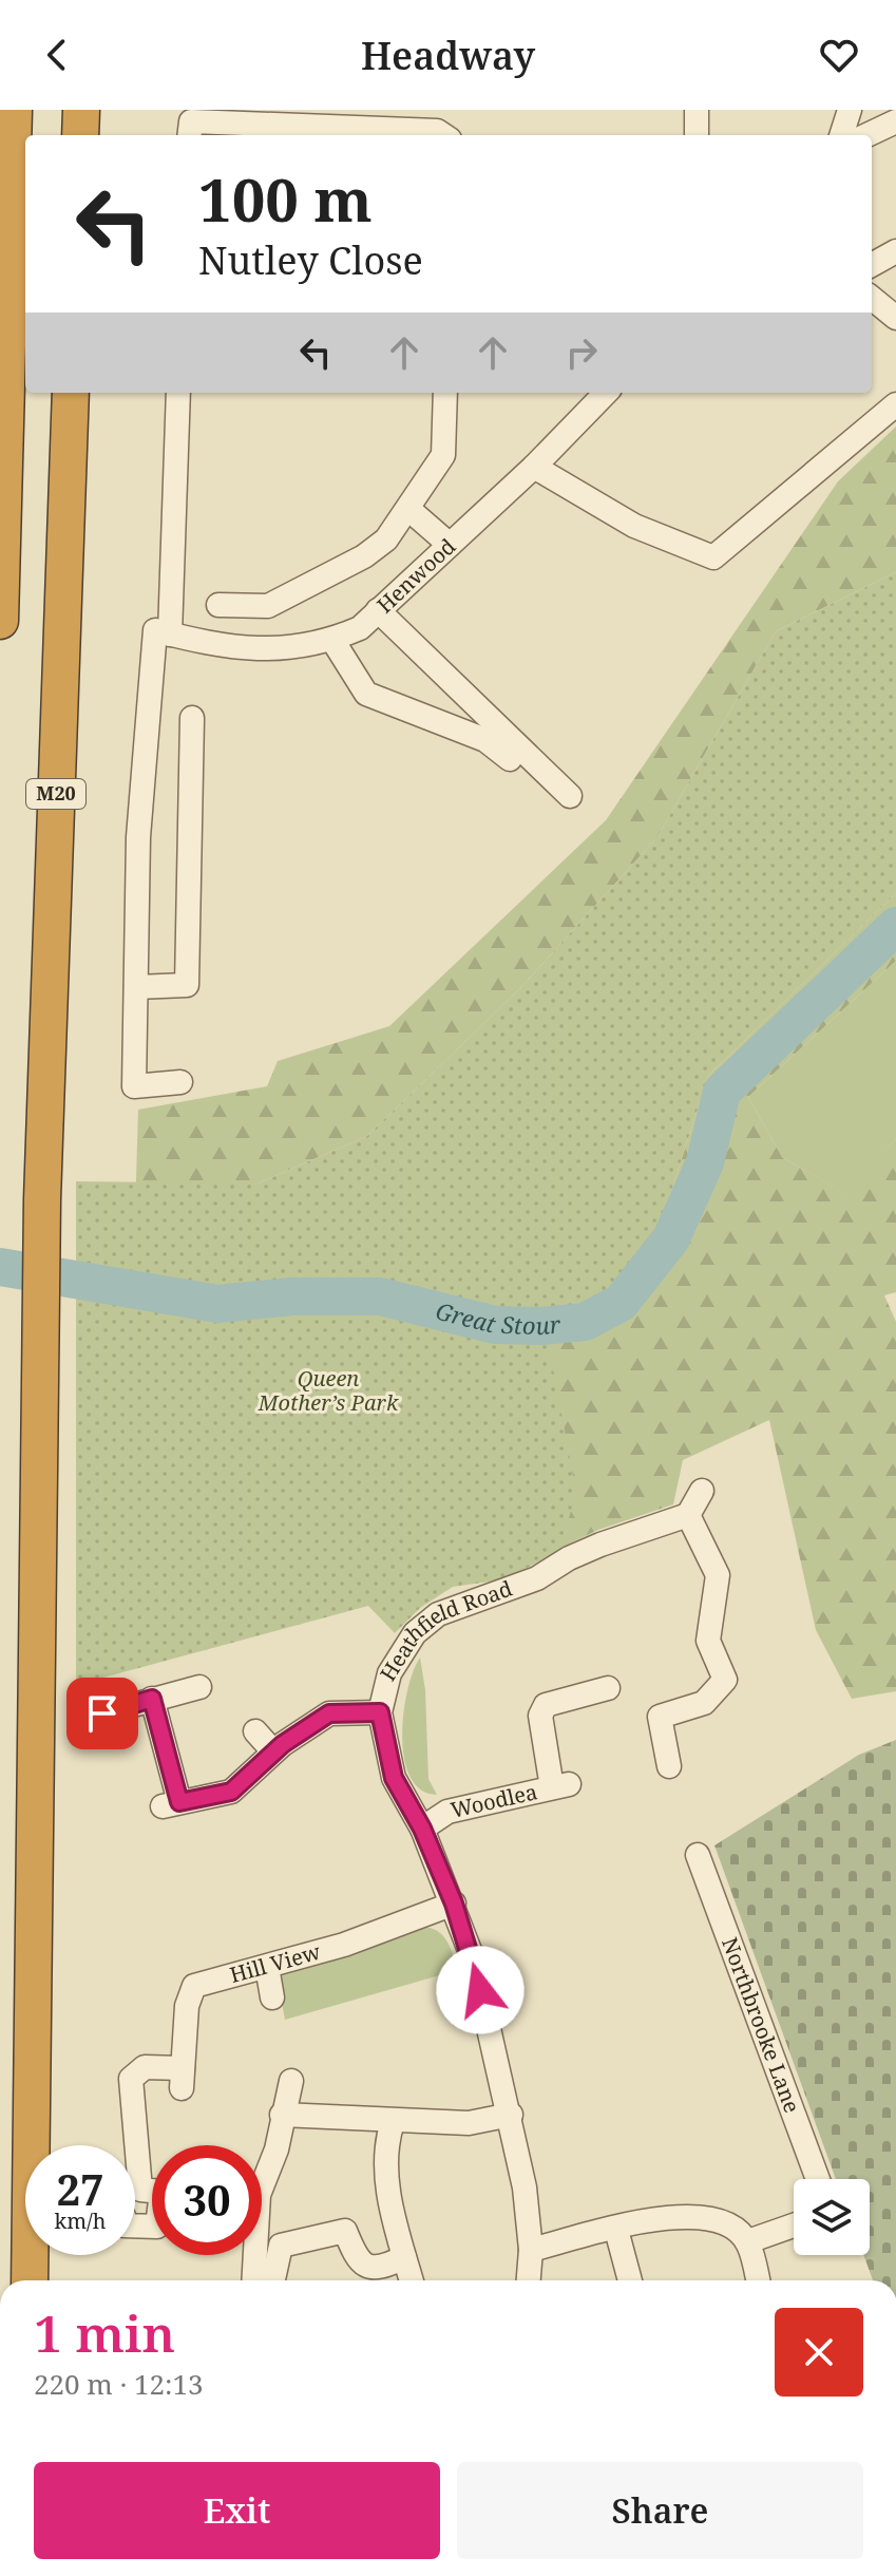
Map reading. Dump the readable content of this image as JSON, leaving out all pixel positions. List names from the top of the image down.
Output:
{
  "streets": {
    "highway": ["M20"],
    "street": [
      "Henwood",
      "Heathfield Road",
      "Woodlea",
      "Hill View",
      "Northbrooke Lane"
    ]
  },
  "crossings": [
    ["Heathfield Road", "Woodlea"],
    ["Heathfield Road", "Hill View"]
  ],
  "water": ["Great Stour"],
  "parks": ["Queen Mother’s Park"],
  "page": {
    "header": "Headway",
    "turn": ["100 m", "Nutley Close"],
    "speed": "27 km/h",
    "limit": "30",
    "heading": ["1 min", "220 m · 12:13"],
    "buttons": ["Exit", "Share"]
  }
}
